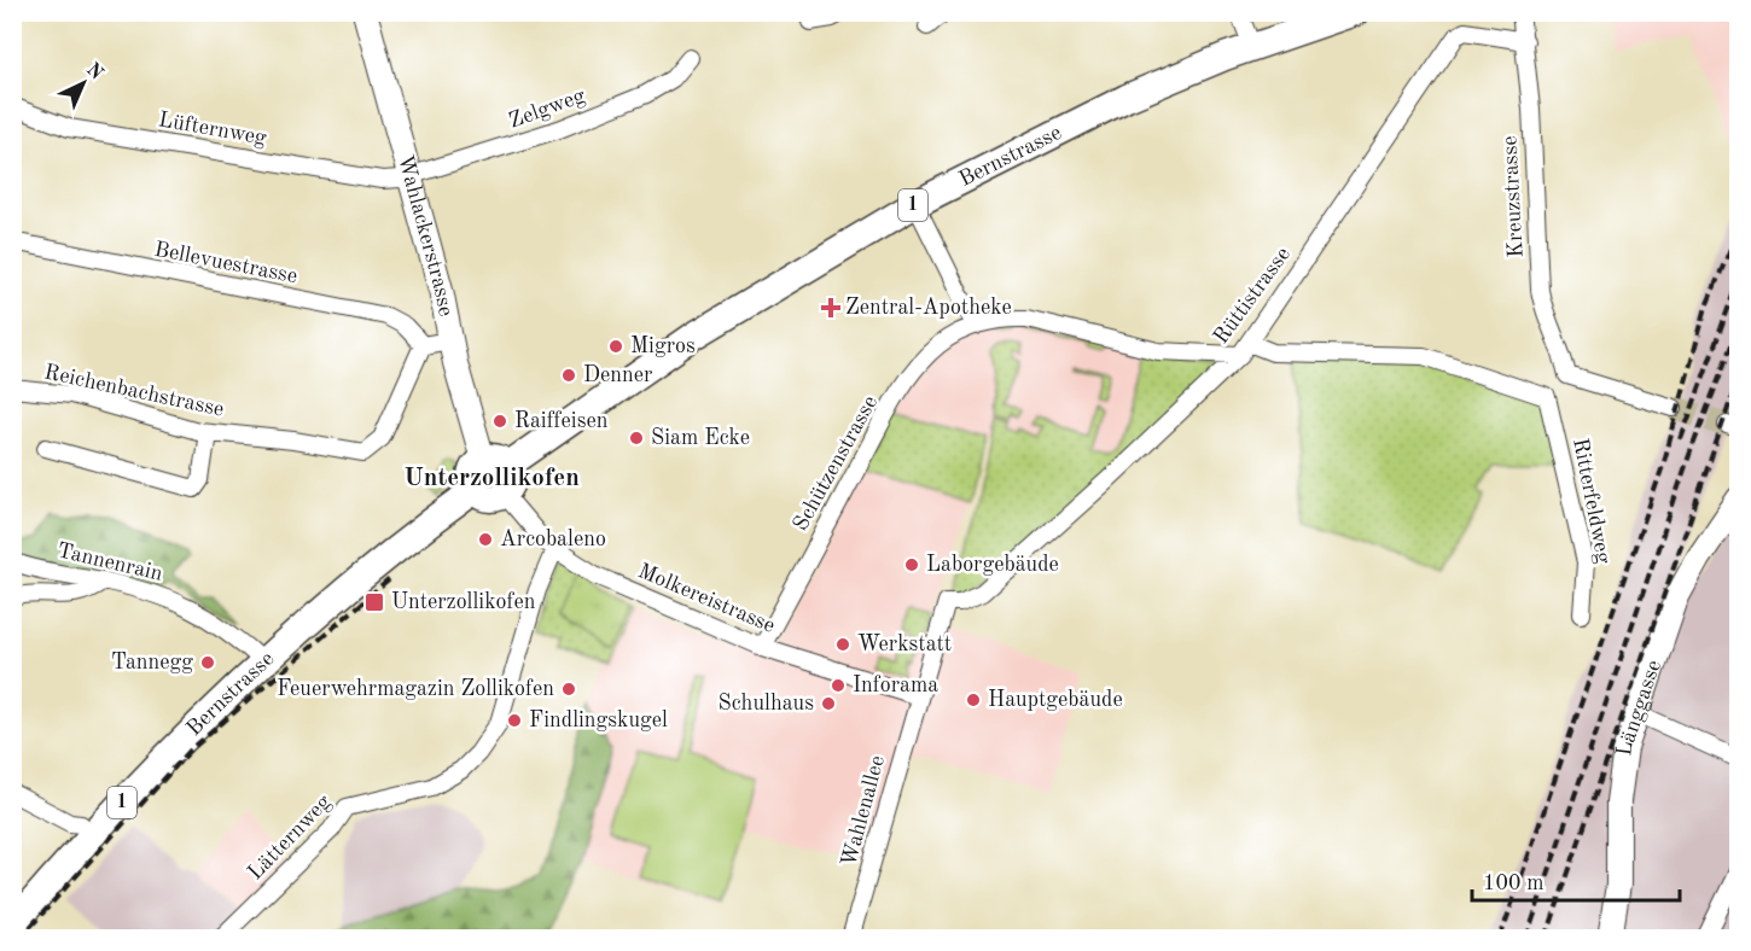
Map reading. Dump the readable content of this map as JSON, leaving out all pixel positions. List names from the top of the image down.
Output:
{
  "streets": {
    "main road": ["Bernstrasse", "1"],
    "street": [
      "Zelgweg",
      "Lüfternweg",
      "Kreuzstrasse",
      "Wahlackerstrasse",
      "Bellevuestrasse",
      "Rüttistrasse",
      "Reichenbachstrasse",
      "Schützenstrasse",
      "Ritterfeldweg",
      "Tannenrain",
      "Molkereistrasse",
      "Länggasse",
      "Wahlenallee",
      "Lätternweg"
    ]
  },
  "crossings": [
    ["Zelgweg", "Lüfternweg"],
    ["Zelgweg", "Wahlackerstrasse"],
    ["Lüfternweg", "Wahlackerstrasse"],
    ["Bernstrasse", "Wahlackerstrasse"],
    ["Bernstrasse", "Tannenrain"],
    ["Bernstrasse", "Molkereistrasse"],
    ["Kreuzstrasse", "Rüttistrasse"],
    ["Wahlackerstrasse", "Molkereistrasse"],
    ["Bellevuestrasse", "Reichenbachstrasse"],
    ["Rüttistrasse", "Schützenstrasse"],
    ["Rüttistrasse", "Wahlenallee"],
    ["Schützenstrasse", "Ritterfeldweg"],
    ["Schützenstrasse", "Molkereistrasse"],
    ["Molkereistrasse", "Wahlenallee"],
    ["Molkereistrasse", "Lätternweg"]
  ],
  "districts": ["Unterzollikofen"],
  "places": {
    "health": ["Zentral-Apotheke"],
    "other": [
      "Migros",
      "Denner",
      "Raiffeisen",
      "Siam Ecke",
      "Arcobaleno",
      "Laborgebäude",
      "Werkstatt",
      "Tannegg",
      "Inforama",
      "Feuerwehrmagazin Zollikofen",
      "Hauptgebäude",
      "Schulhaus",
      "Findlingskugel"
    ],
    "transit": ["Unterzollikofen"]
  },
  "scale_bar": "100 m",
  "north": "top right"
}
